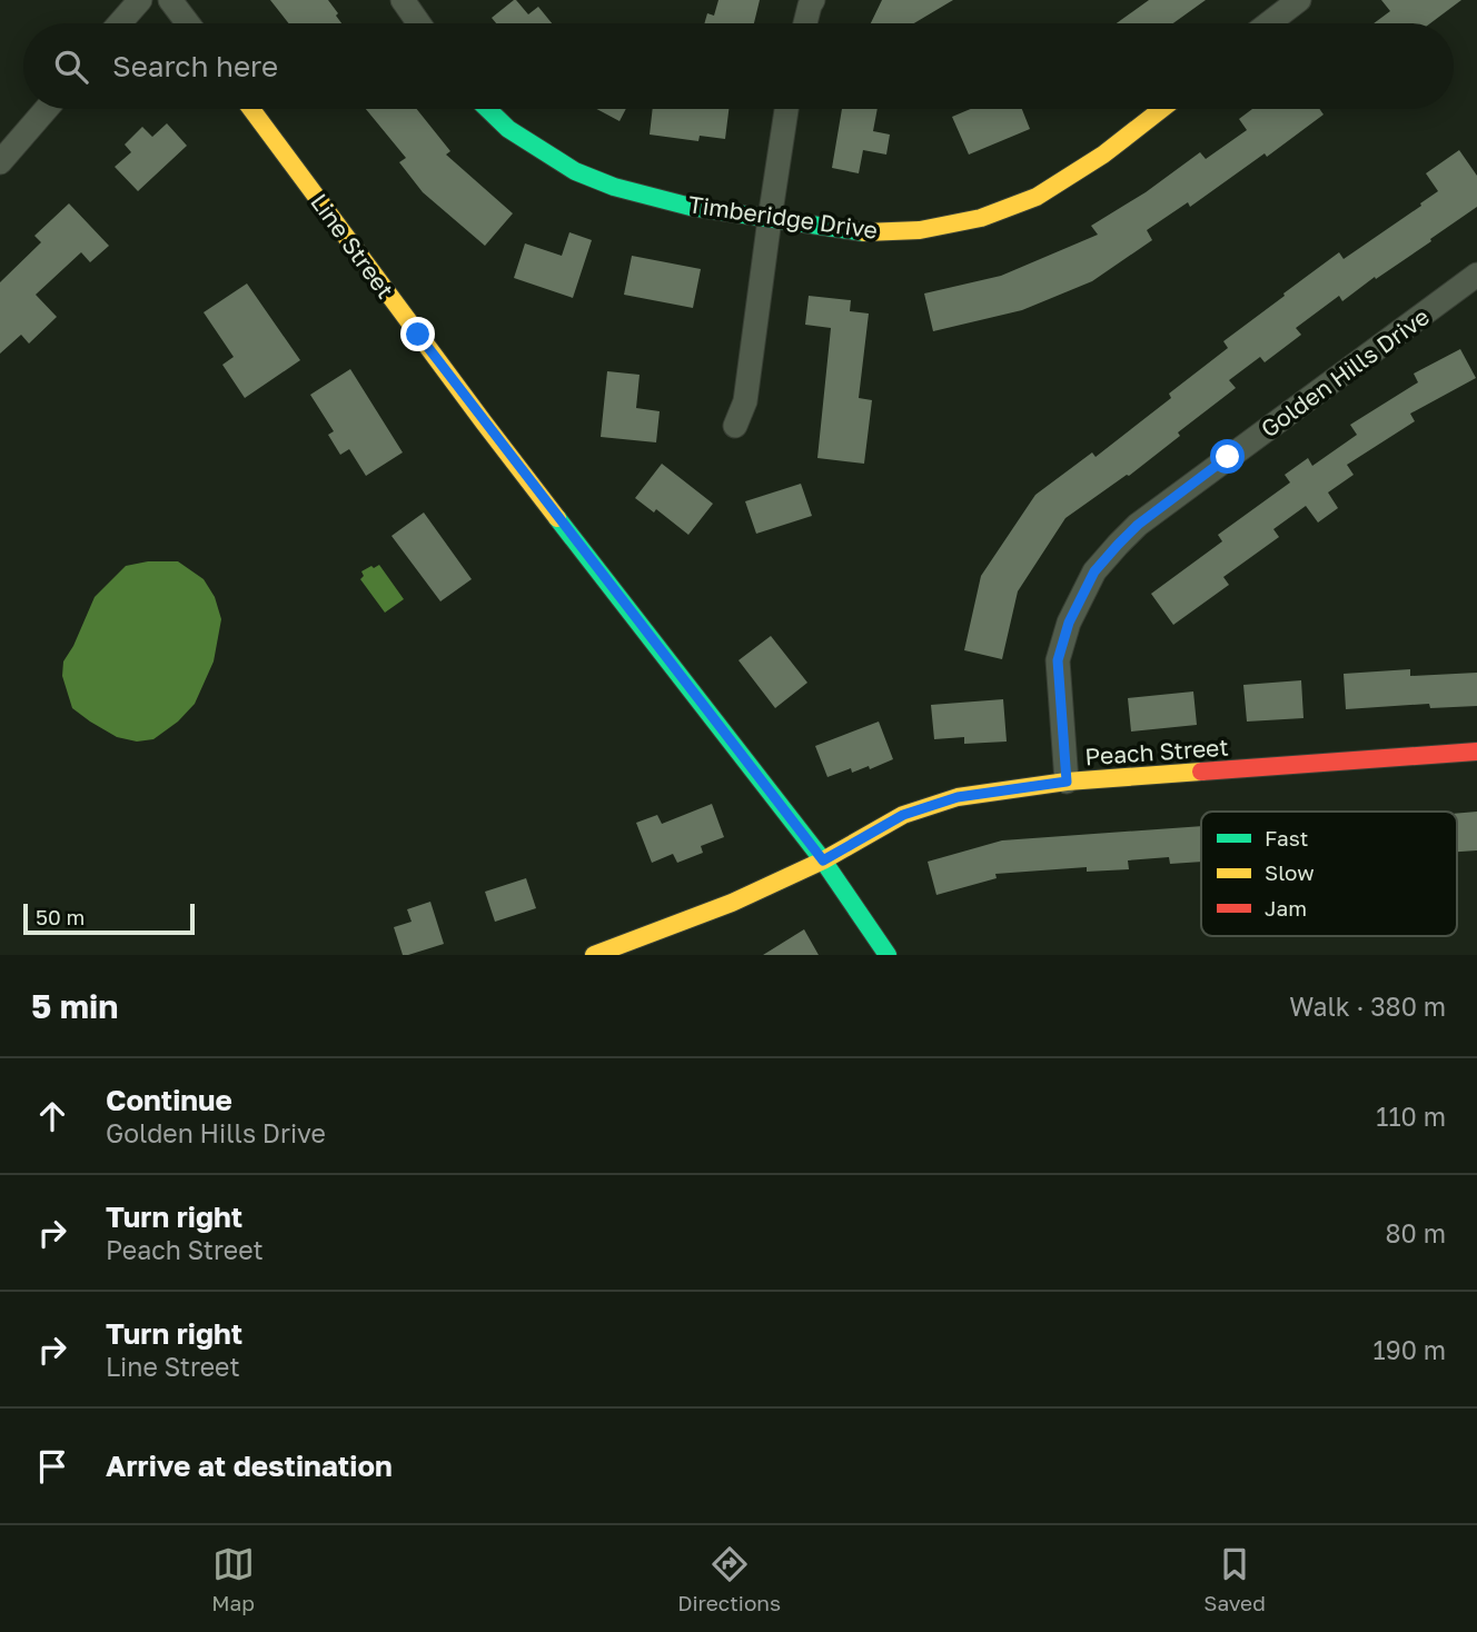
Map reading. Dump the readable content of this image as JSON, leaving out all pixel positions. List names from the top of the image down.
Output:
{
  "streets": {
    "street": [
      "Timberidge Drive",
      "Line Street",
      "Golden Hills Drive",
      "Peach Street"
    ]
  },
  "crossings": [
    ["Line Street", "Peach Street"],
    ["Golden Hills Drive", "Peach Street"]
  ],
  "legend": ["Fast", "Slow", "Jam"],
  "scale_bar": "50 m",
  "page": {
    "search": "Search here",
    "scale": "50 m",
    "heading": ["5 min", "Walk · 380 m"],
    "list": [
      ["Continue", "Golden Hills Drive", "110 m"],
      ["Turn right", "Peach Street", "80 m"],
      ["Turn right", "Line Street", "190 m"],
      "Arrive at destination"
    ],
    "nav": ["Map", "Directions", "Saved"]
  }
}
